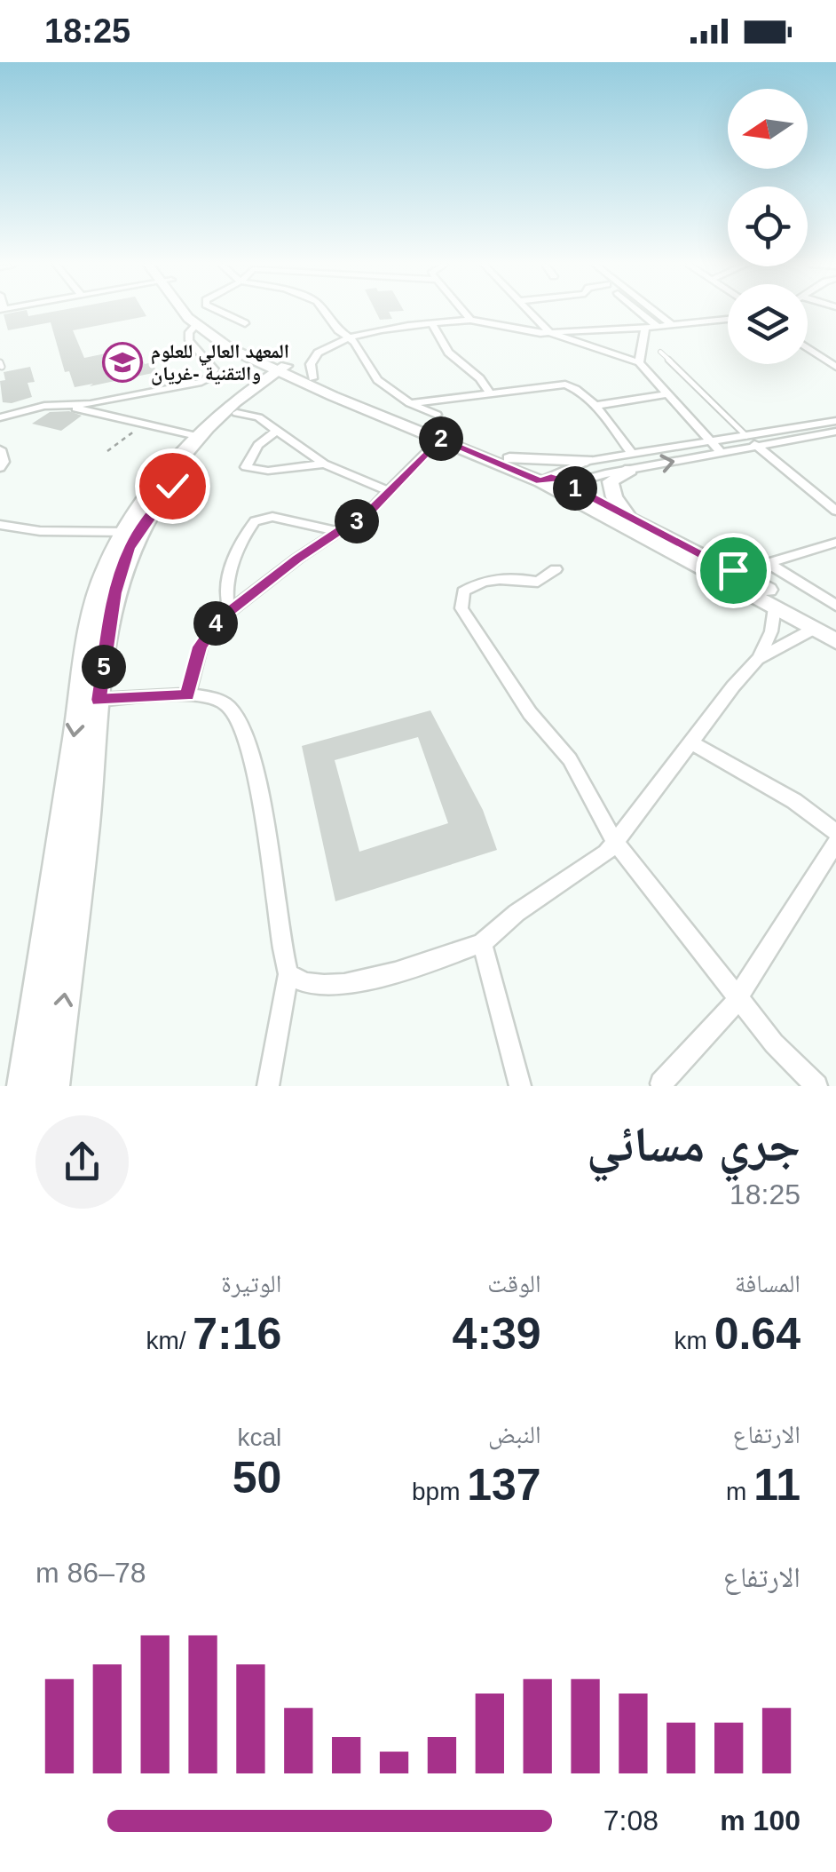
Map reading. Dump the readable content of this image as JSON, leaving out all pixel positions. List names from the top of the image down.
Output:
{
  "places": {
    "school or university": ["المعهد العالي للعلوم والتقنية -غريان"]
  },
  "north": "left",
  "page": {
    "status": "18:25",
    "pins": [
      "2",
      "1",
      "3",
      "4",
      "5"
    ],
    "heading": ["جري مسائي", "18:25"],
    "stats": [
      ["المسافة", "0.64 km"],
      ["الوقت", "4:39"],
      ["الوتيرة", "7:16 /km"],
      ["الارتفاع", "11 m"],
      ["النبض", "137 bpm"],
      ["kcal", "50"]
    ],
    "chart": ["الارتفاع", "78–86 m"],
    "list": [
      {
        "name": "100 m",
        "note": "7:08"
      }
    ]
  }
}
